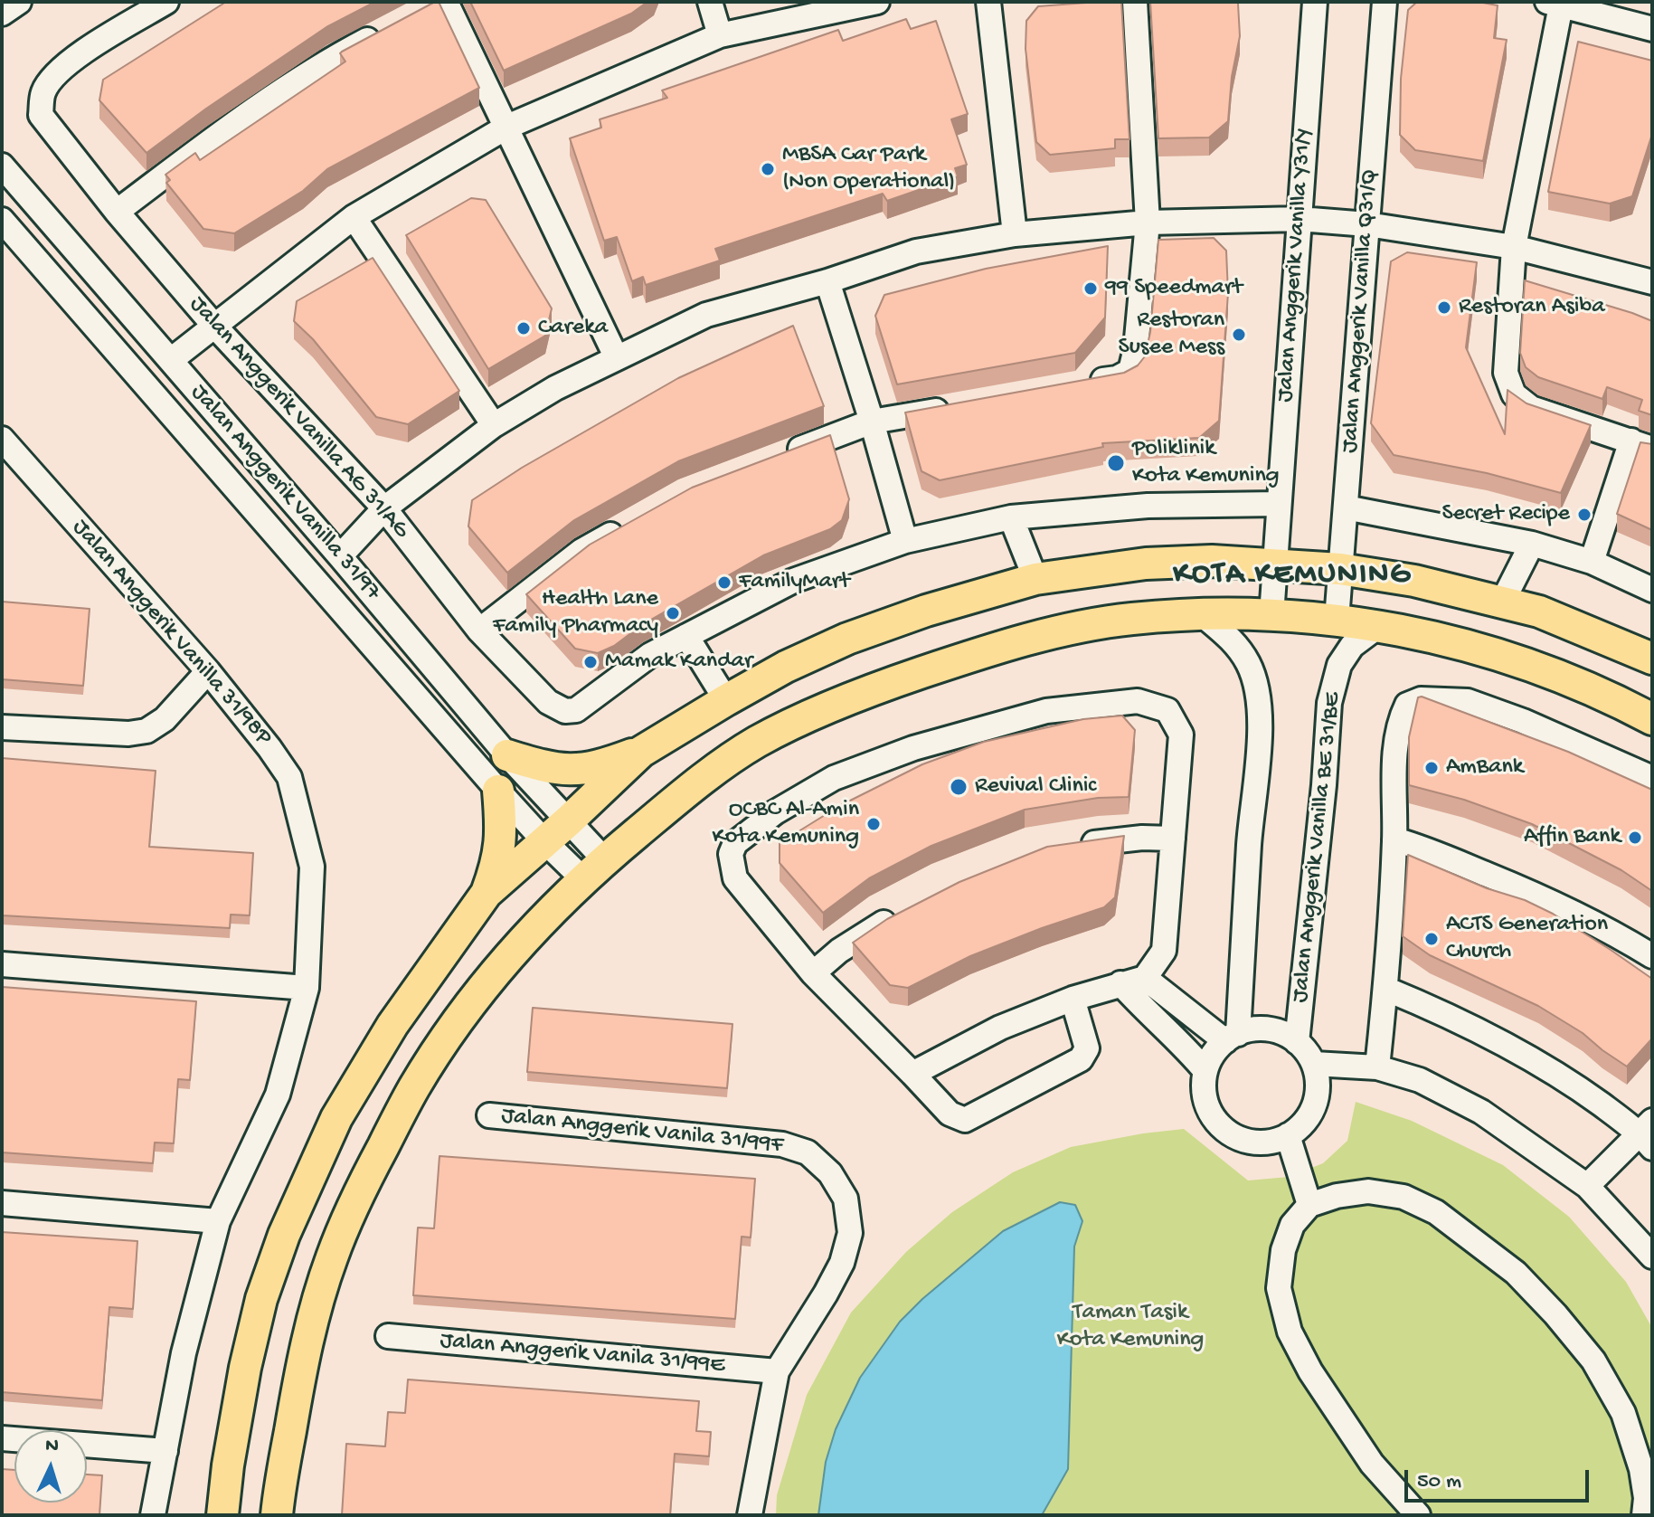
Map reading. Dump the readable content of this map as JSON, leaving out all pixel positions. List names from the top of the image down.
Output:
{
  "streets": {
    "street": [
      "Jalan Anggerik Vanilla Y31/Y",
      "Jalan Anggerik Vanilla Q31/Q",
      "Jalan Anggerik Vanilla AG 31/AG",
      "Jalan Anggerik Vanilla 31/97",
      "Jalan Anggerik Vanilla 31/98P",
      "Jalan Anggerik Vanilla BE 31/BE",
      "Jalan Anggerik Vanila 31/99F",
      "Jalan Anggerik Vanila 31/99E"
    ]
  },
  "crossings": [
    ["Jalan Anggerik Vanila 31/99F", "Jalan Anggerik Vanila 31/99E"]
  ],
  "districts": ["KOTA KEMUNING"],
  "parks": ["Taman Tasik Kota Kemuning"],
  "places": [
    "MBSA Car Park (Non Operational)",
    "99 Speedmart",
    "Restoran Asiba",
    "Careka",
    "Restoran Susee Mess",
    "Poliklinik Kota Kemuning",
    "Secret Recipe",
    "FamilyMart",
    "Health Lane Family Pharmacy",
    "Mamak Kandar",
    "AmBank",
    "Revival Clinic",
    "OCBC Al-Amin Kota Kemuning",
    "Affin Bank",
    "ACTS Generation Church"
  ],
  "scale_bar": "50 m",
  "north": "top"
}
